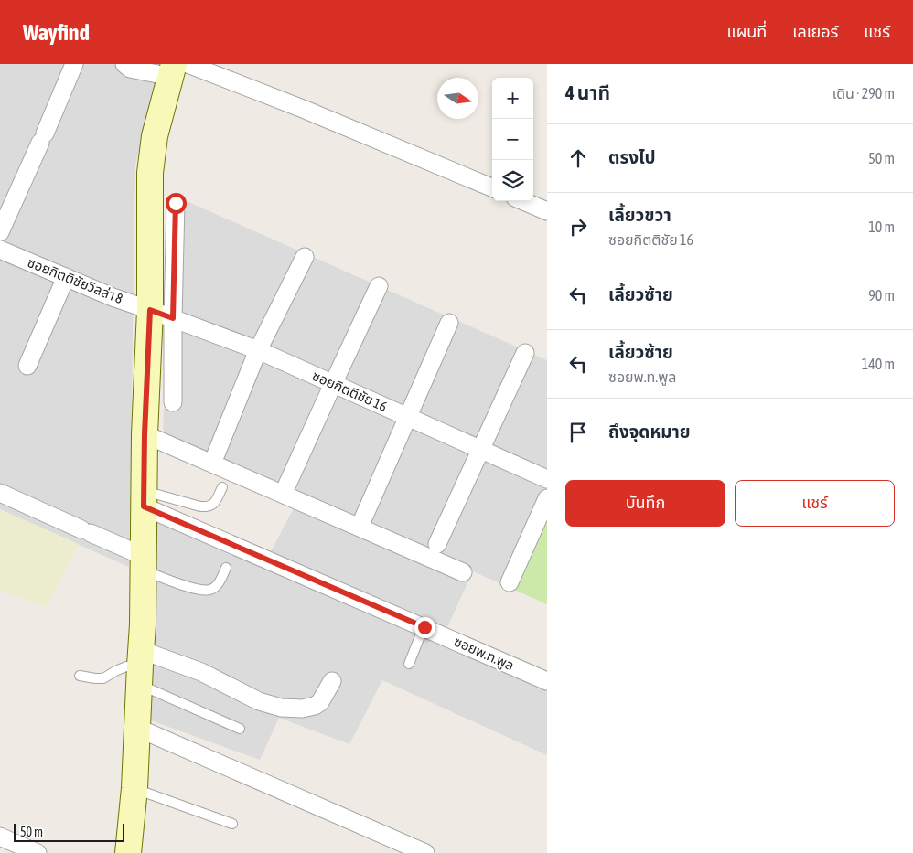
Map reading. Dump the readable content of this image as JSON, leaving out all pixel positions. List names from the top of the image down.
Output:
{
  "streets": {
    "street": ["ซอยกิตติชัยวิลล่า 8", "ซอยกิตติชัย 16", "ซอยพ.ท.พูล"]
  },
  "crossings": [
    ["ซอยกิตติชัยวิลล่า 8", "ซอยกิตติชัย 16"]
  ],
  "scale_bar": "50 m",
  "north": "right",
  "page": {
    "header": "Wayfind",
    "nav": ["แผนที่", "เลเยอร์", "แชร์"],
    "heading": ["4 นาที", "เดิน · 290 m"],
    "map_buttons": ["+", "−"],
    "list": [
      ["ตรงไป", "50 m"],
      ["เลี้ยวขวา", "ซอยกิตติชัย 16", "10 m"],
      ["เลี้ยวซ้าย", "90 m"],
      ["เลี้ยวซ้าย", "ซอยพ.ท.พูล", "140 m"],
      "ถึงจุดหมาย"
    ],
    "buttons": ["บันทึก", "แชร์"],
    "scale": "50 m"
  }
}
